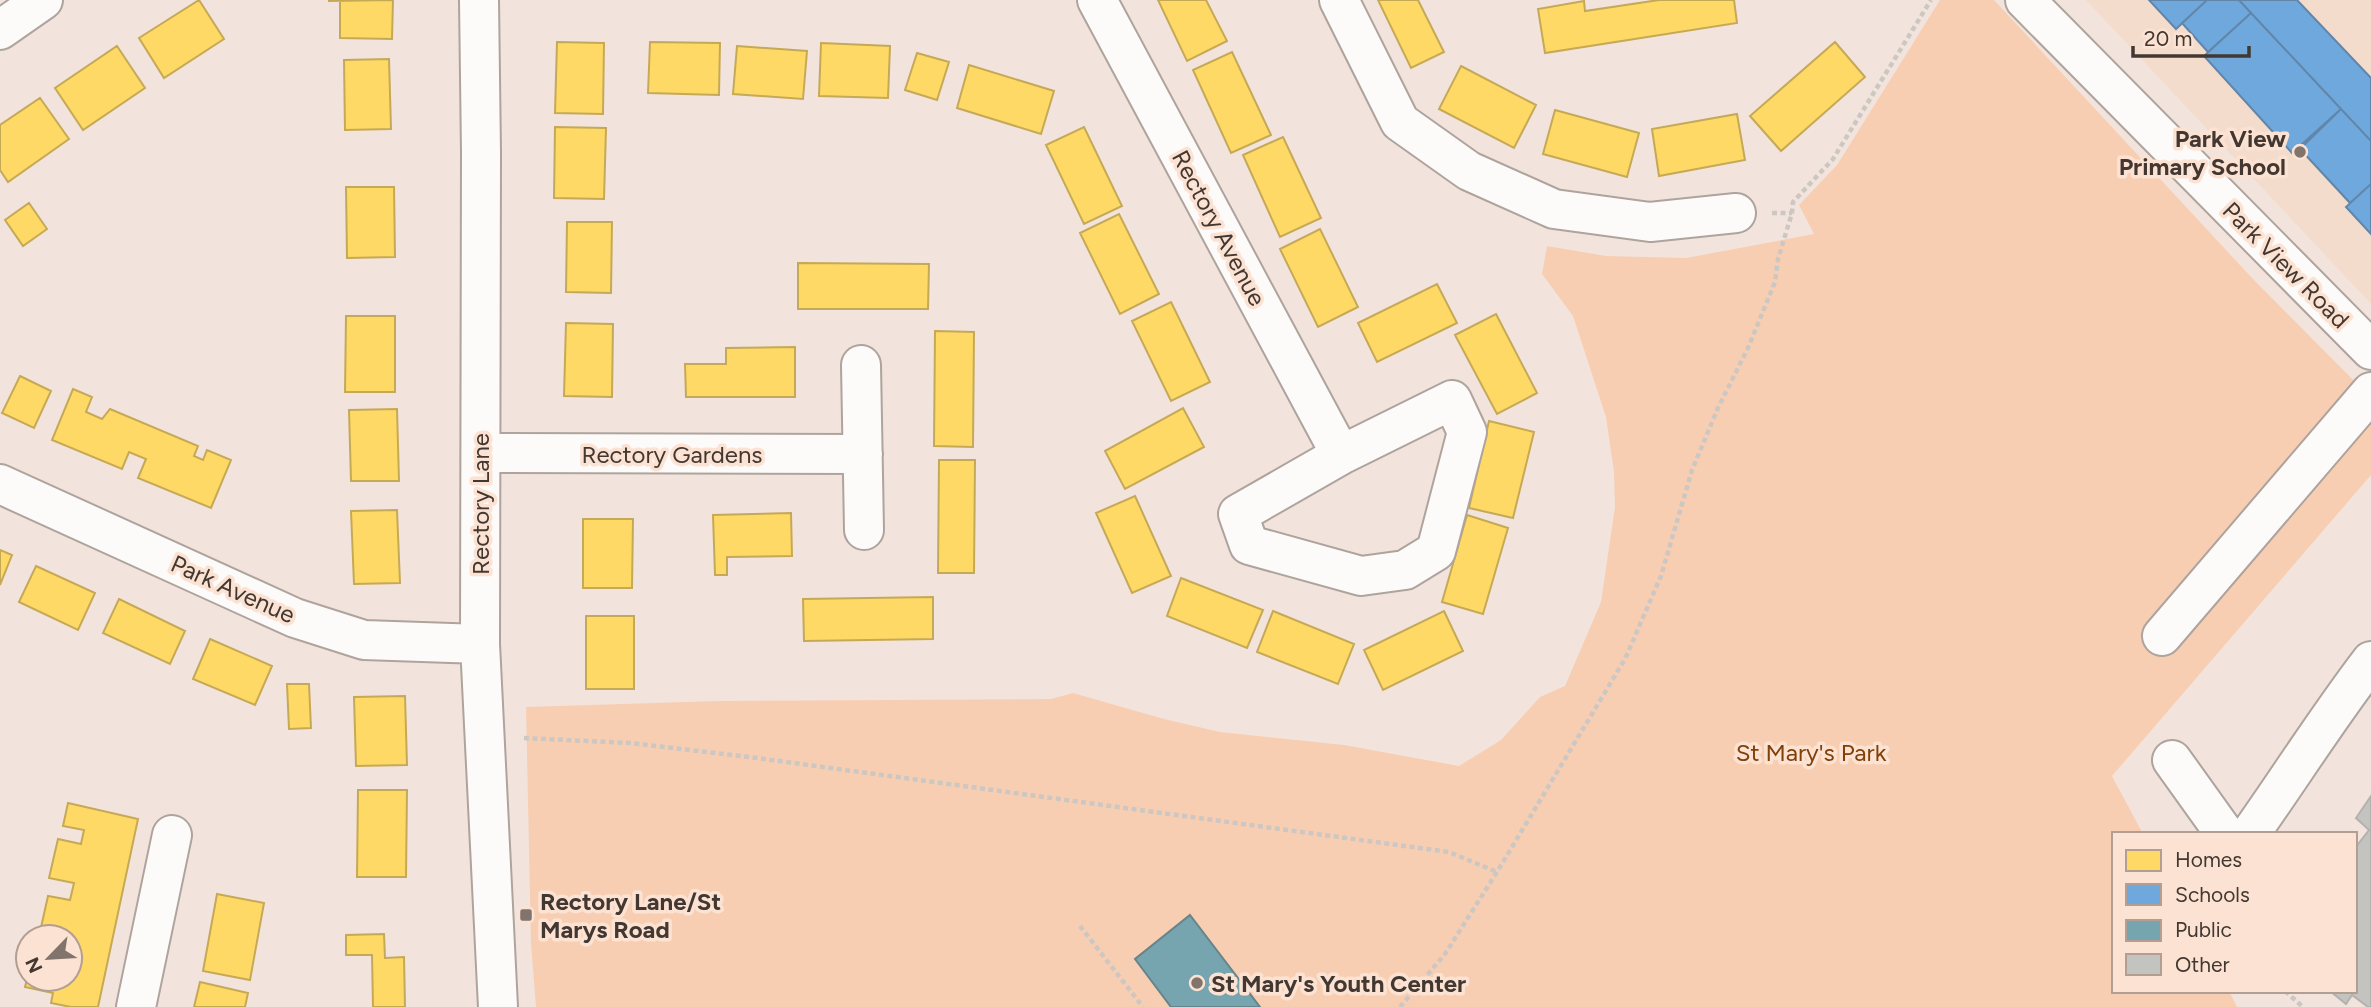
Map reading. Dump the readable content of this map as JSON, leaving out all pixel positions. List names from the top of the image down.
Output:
{
  "streets": {
    "street": [
      "Rectory Avenue",
      "Park View Road",
      "Rectory Gardens",
      "Rectory Lane",
      "Park Avenue"
    ]
  },
  "crossings": [
    ["Rectory Gardens", "Rectory Lane"],
    ["Rectory Lane", "Park Avenue"]
  ],
  "parks": ["St Mary's Park"],
  "places": {
    "other": ["Park View Primary School", "St Mary's Youth Center"],
    "transit": ["Rectory Lane/St Marys Road"]
  },
  "legend": [
    "Homes",
    "Schools",
    "Public",
    "Other"
  ],
  "scale_bar": "20 m",
  "north": "bottom left"
}
